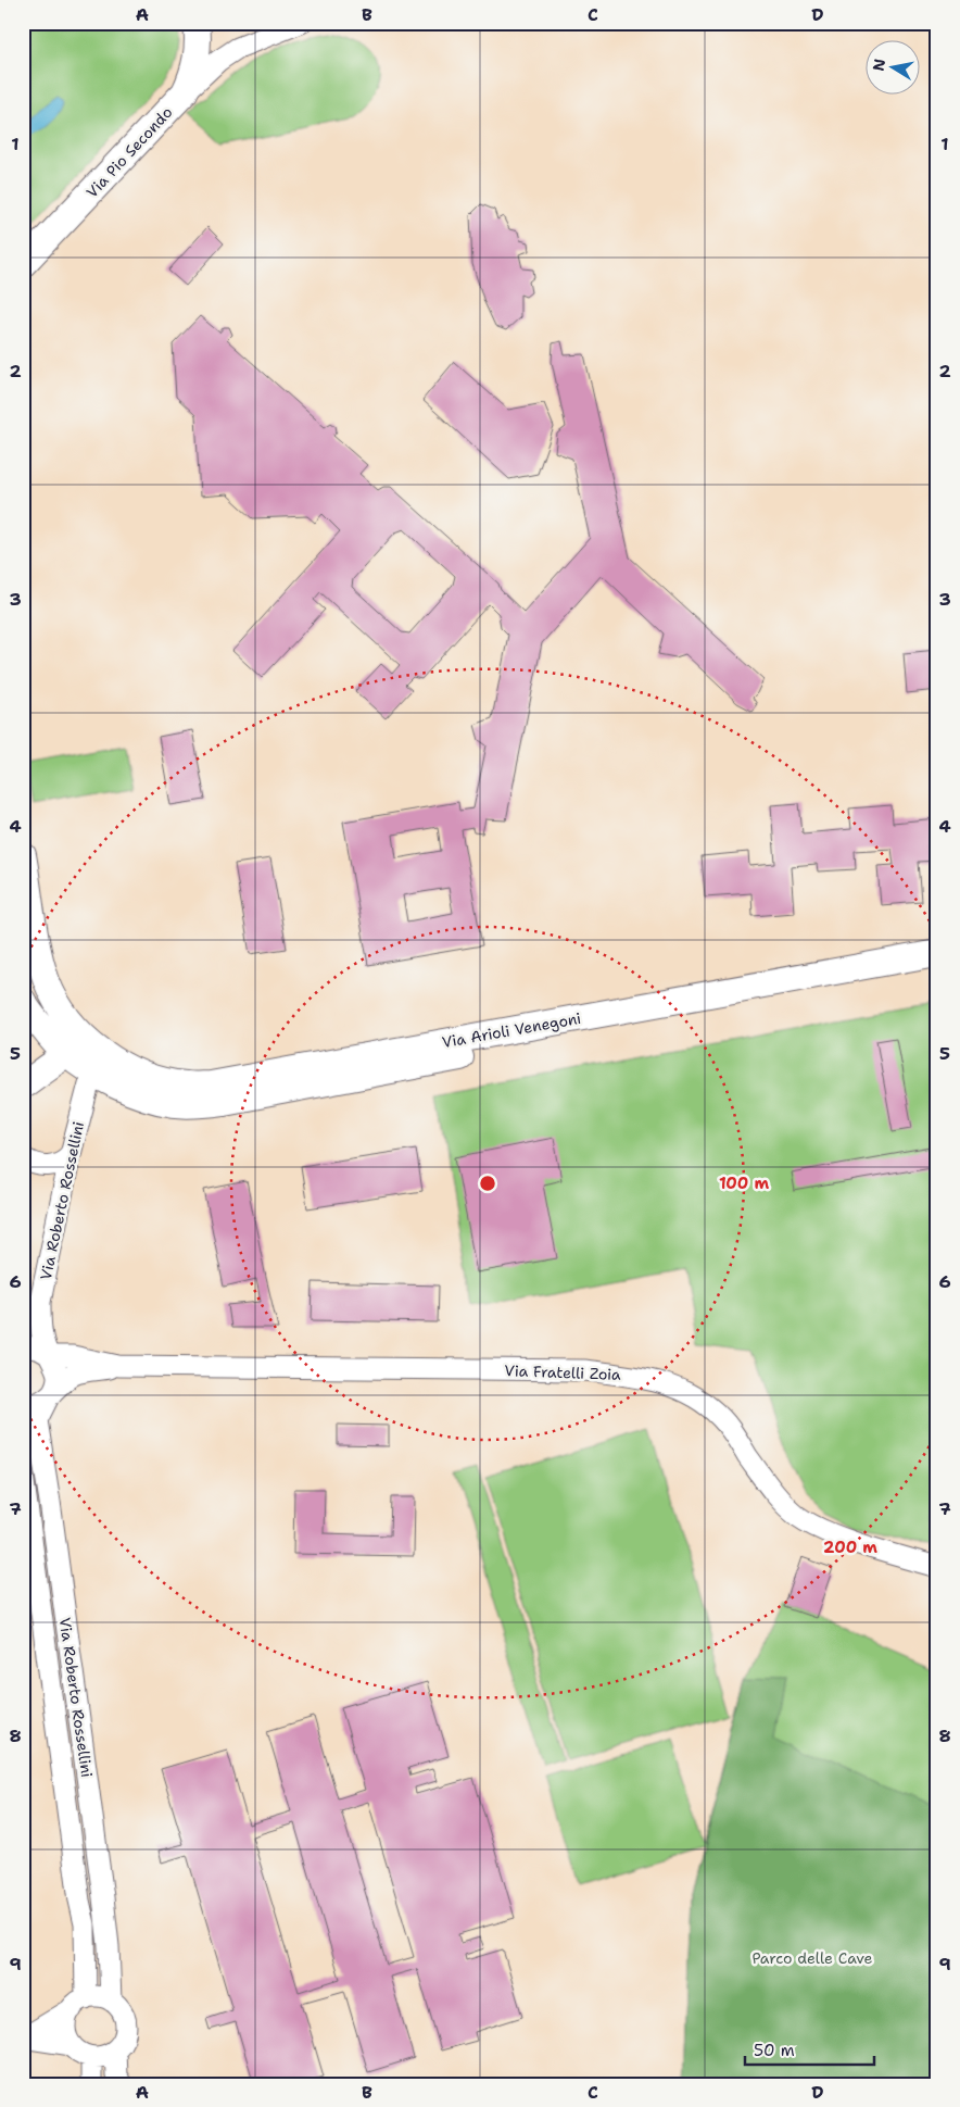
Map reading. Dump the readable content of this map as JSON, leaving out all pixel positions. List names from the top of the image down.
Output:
{
  "streets": {
    "main road": ["Via Pio Secondo", "Via Arioli Venegoni"],
    "street": ["Via Roberto Rossellini", "Via Fratelli Zoia"]
  },
  "crossings": [
    ["Via Arioli Venegoni", "Via Roberto Rossellini"],
    ["Via Roberto Rossellini", "Via Fratelli Zoia"]
  ],
  "parks": ["Parco delle Cave"],
  "scale_bar": "50 m",
  "north": "left",
  "grid": {
    "columns": [
      "A",
      "B",
      "C",
      "D"
    ],
    "rows": [
      "1",
      "2",
      "3",
      "4",
      "5",
      "6",
      "7",
      "8",
      "9"
    ]
  },
  "rings": ["100 m", "200 m"]
}
